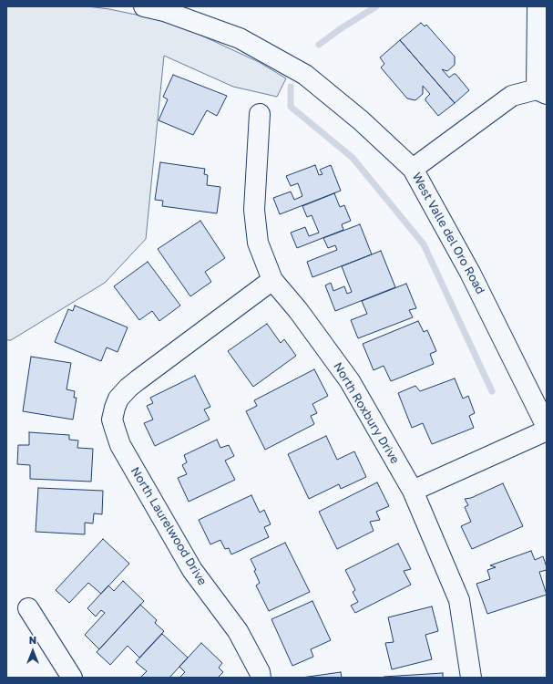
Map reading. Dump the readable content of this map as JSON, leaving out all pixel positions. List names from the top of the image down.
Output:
{
  "streets": {
    "street": ["West Valle del Oro Road", "North Roxbury Drive", "North Laurelwood Drive"]
  },
  "crossings": [
    ["North Roxbury Drive", "North Laurelwood Drive"]
  ],
  "north": "top"
}
